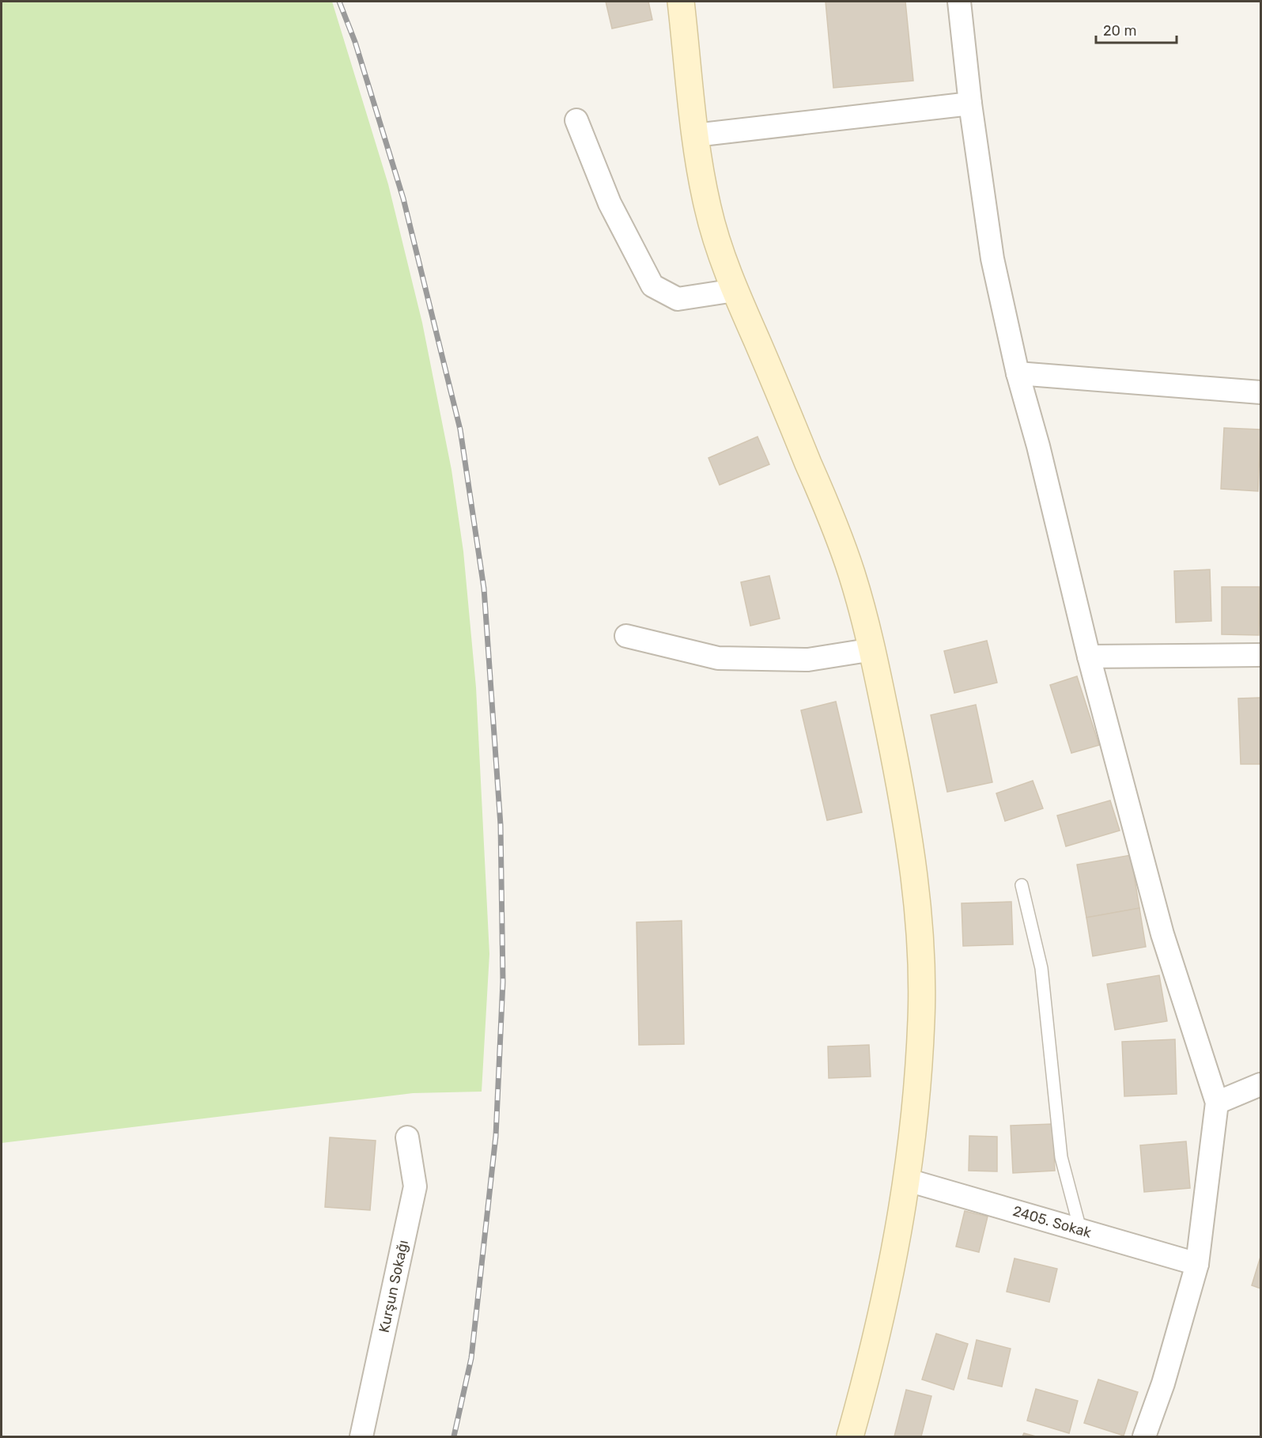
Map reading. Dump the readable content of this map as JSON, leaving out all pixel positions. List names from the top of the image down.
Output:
{
  "streets": {
    "street": ["2405. Sokak", "Kurşun Sokağı"]
  },
  "scale_bar": "20 m"
}
